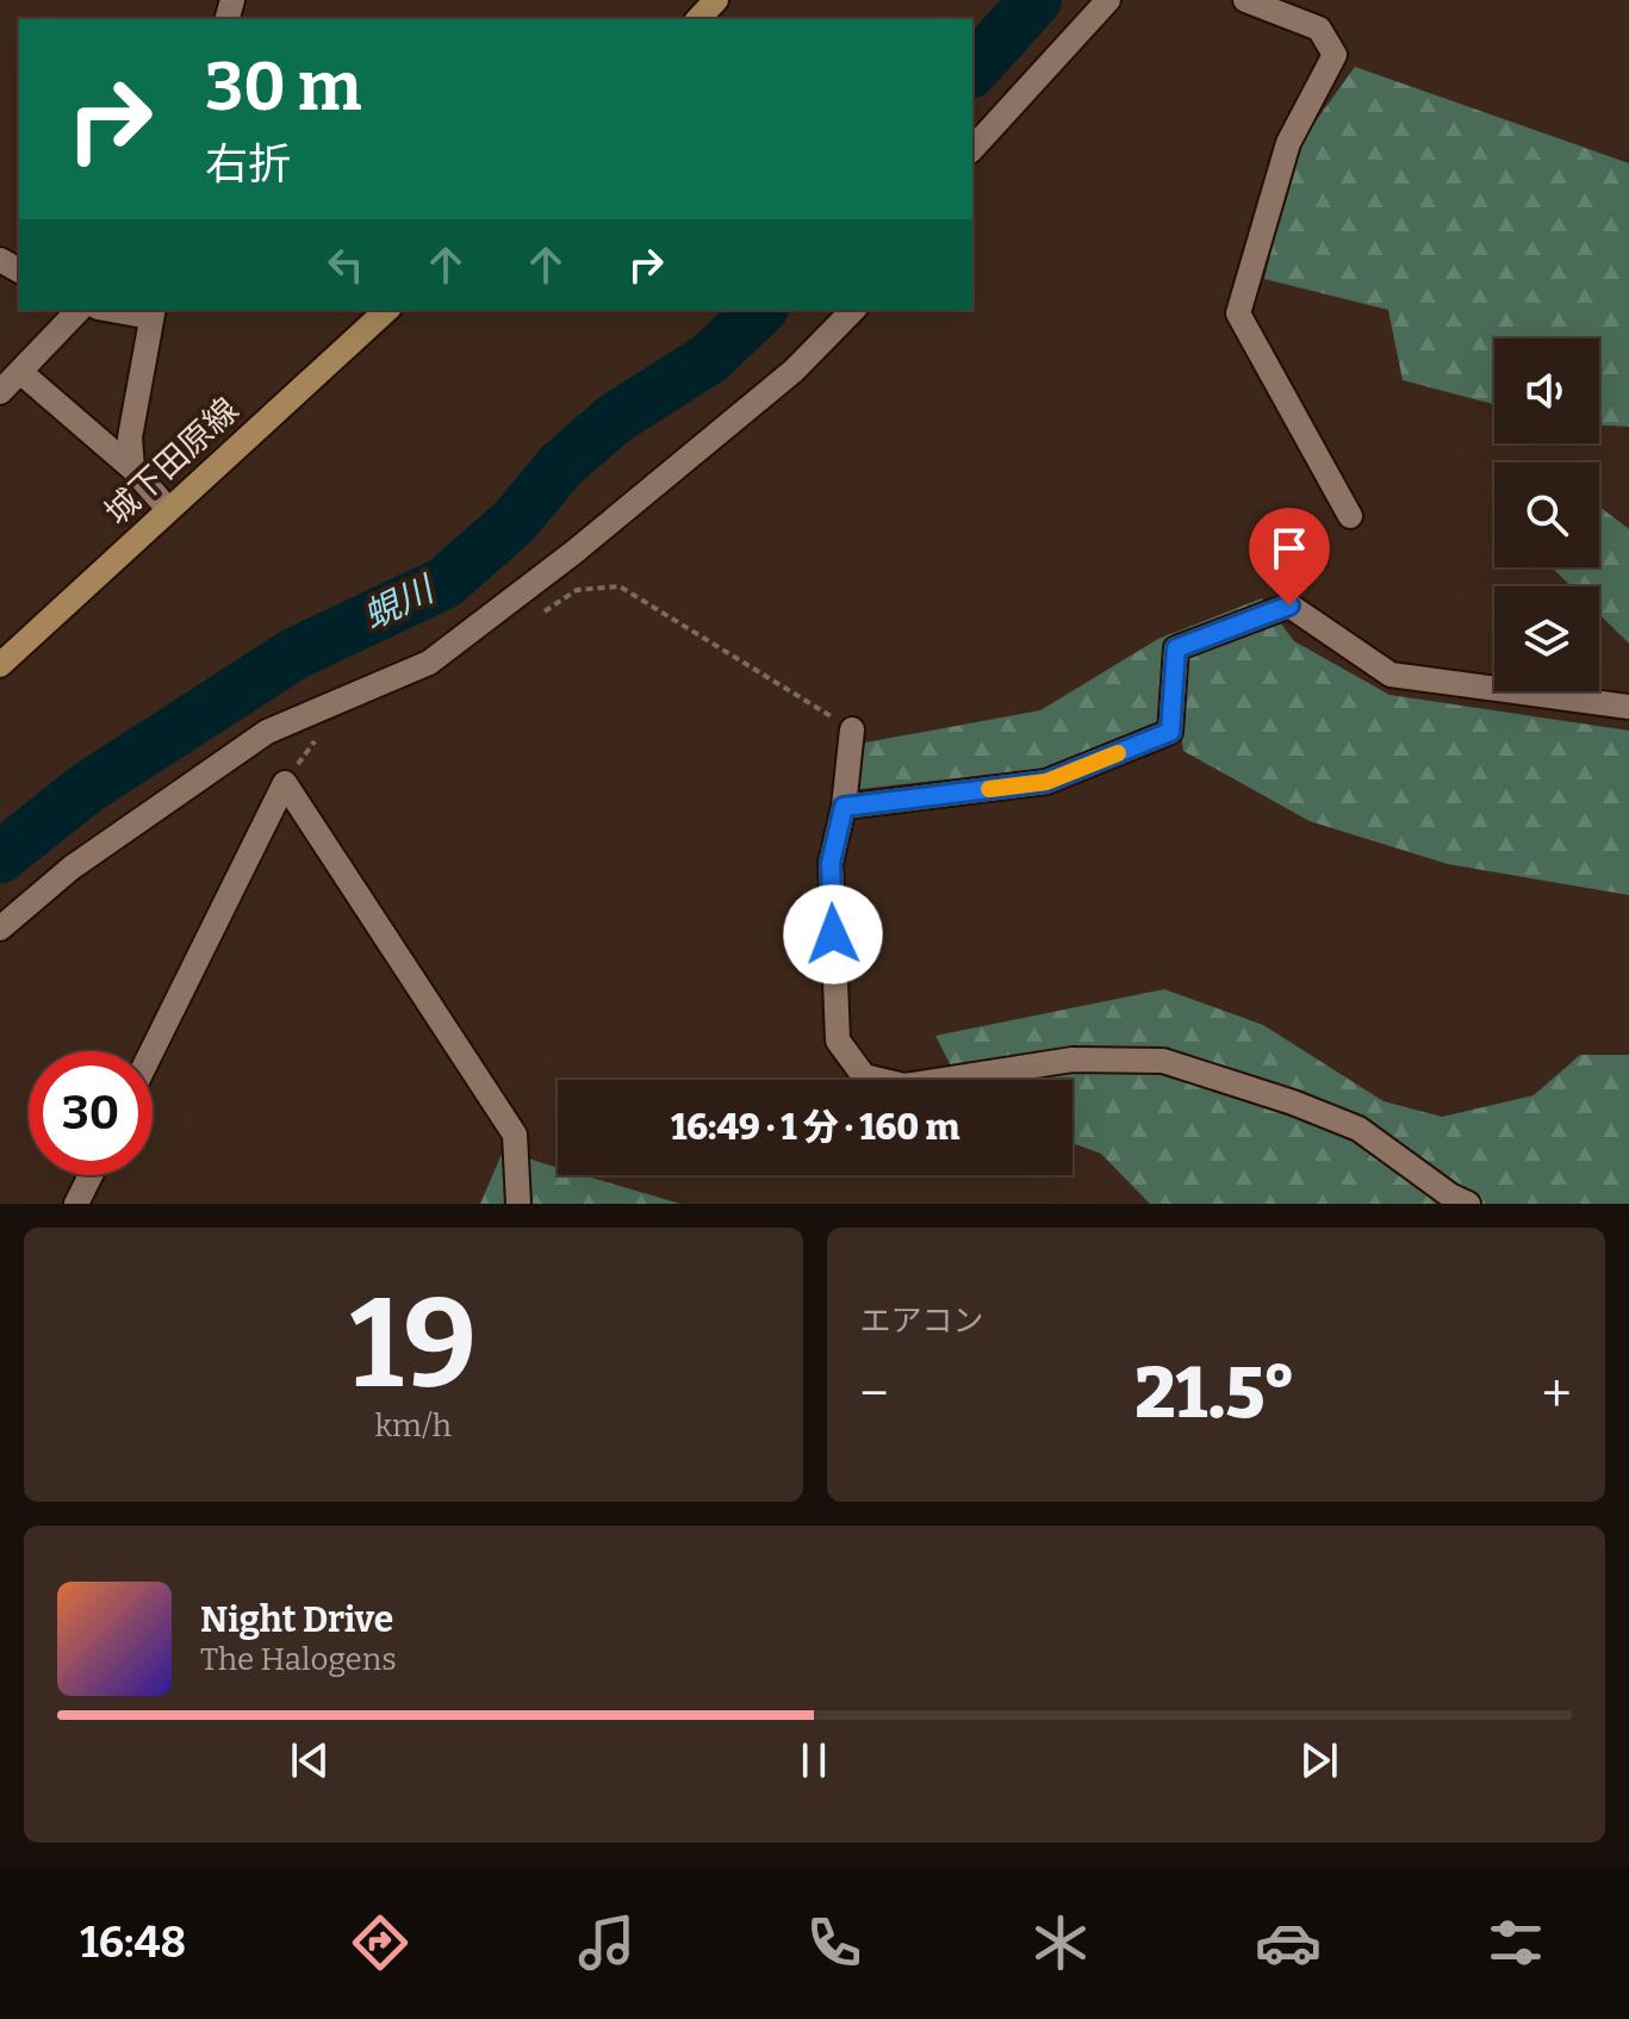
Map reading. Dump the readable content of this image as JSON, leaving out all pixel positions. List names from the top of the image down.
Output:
{
  "streets": {
    "main road": ["城下田原線"]
  },
  "water": ["蜆川"],
  "page": {
    "turn": ["30 m", "右折"],
    "limit": "30",
    "trip": "16:49 · 1 分 · 160 m",
    "tile": [
      ["19", "km/h"],
      "エアコン"
    ],
    "heat": ["−", "21.5°", "+"],
    "song": ["Night Drive", "The Halogens"],
    "tabs": "16:48"
  }
}
